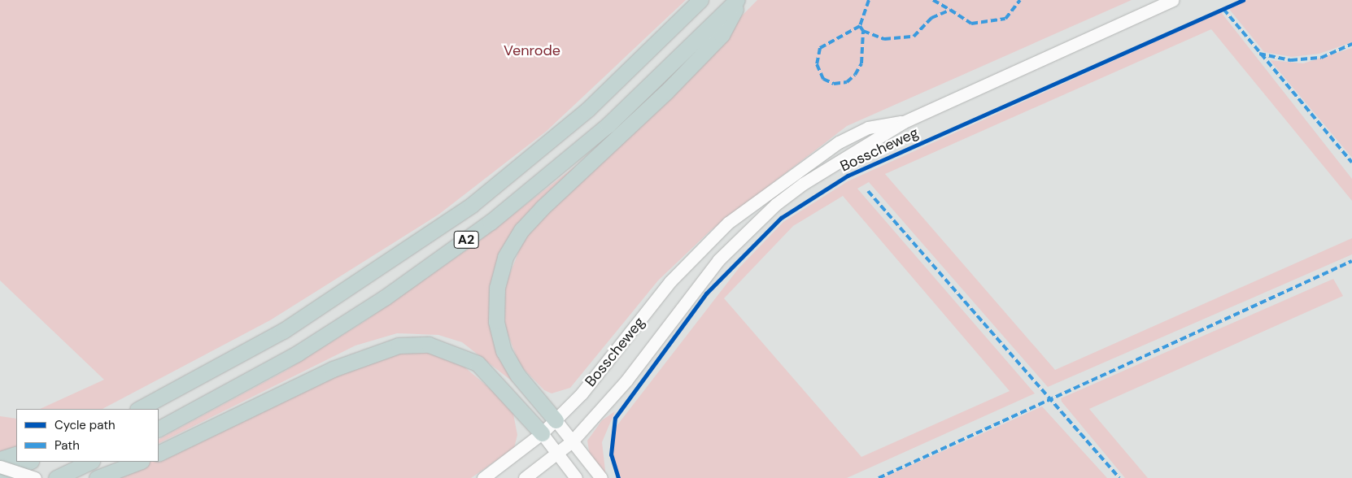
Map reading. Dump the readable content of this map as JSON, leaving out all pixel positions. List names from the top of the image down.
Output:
{
  "streets": {
    "highway": ["A2"],
    "main road": ["Bosscheweg"]
  },
  "parks": ["Venrode"],
  "legend": ["Cycle path", "Path"]
}
